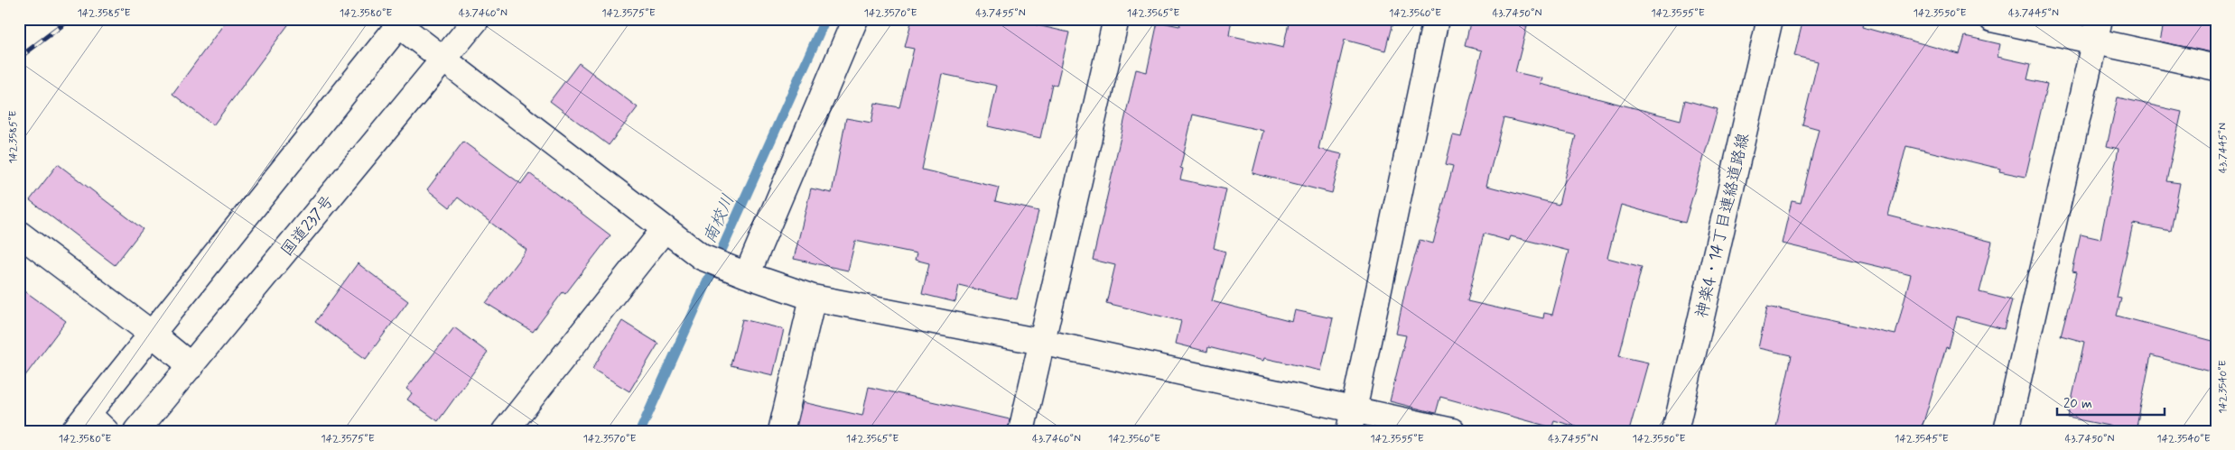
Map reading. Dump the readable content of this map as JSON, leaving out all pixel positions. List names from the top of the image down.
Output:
{
  "streets": {
    "main road": ["国道237号", "神楽4・14丁目連絡道路線"]
  },
  "water": ["南校川"],
  "scale_bar": "20 m",
  "coordinates": [
    "142.3585°E",
    "142.3580°E",
    "43.7460°N",
    "142.3575°E",
    "142.3570°E",
    "43.7455°N",
    "142.3565°E",
    "142.3560°E",
    "43.7450°N",
    "142.3555°E",
    "142.3550°E",
    "43.7445°N",
    "142.3540°E",
    "142.3545°E"
  ]
}
